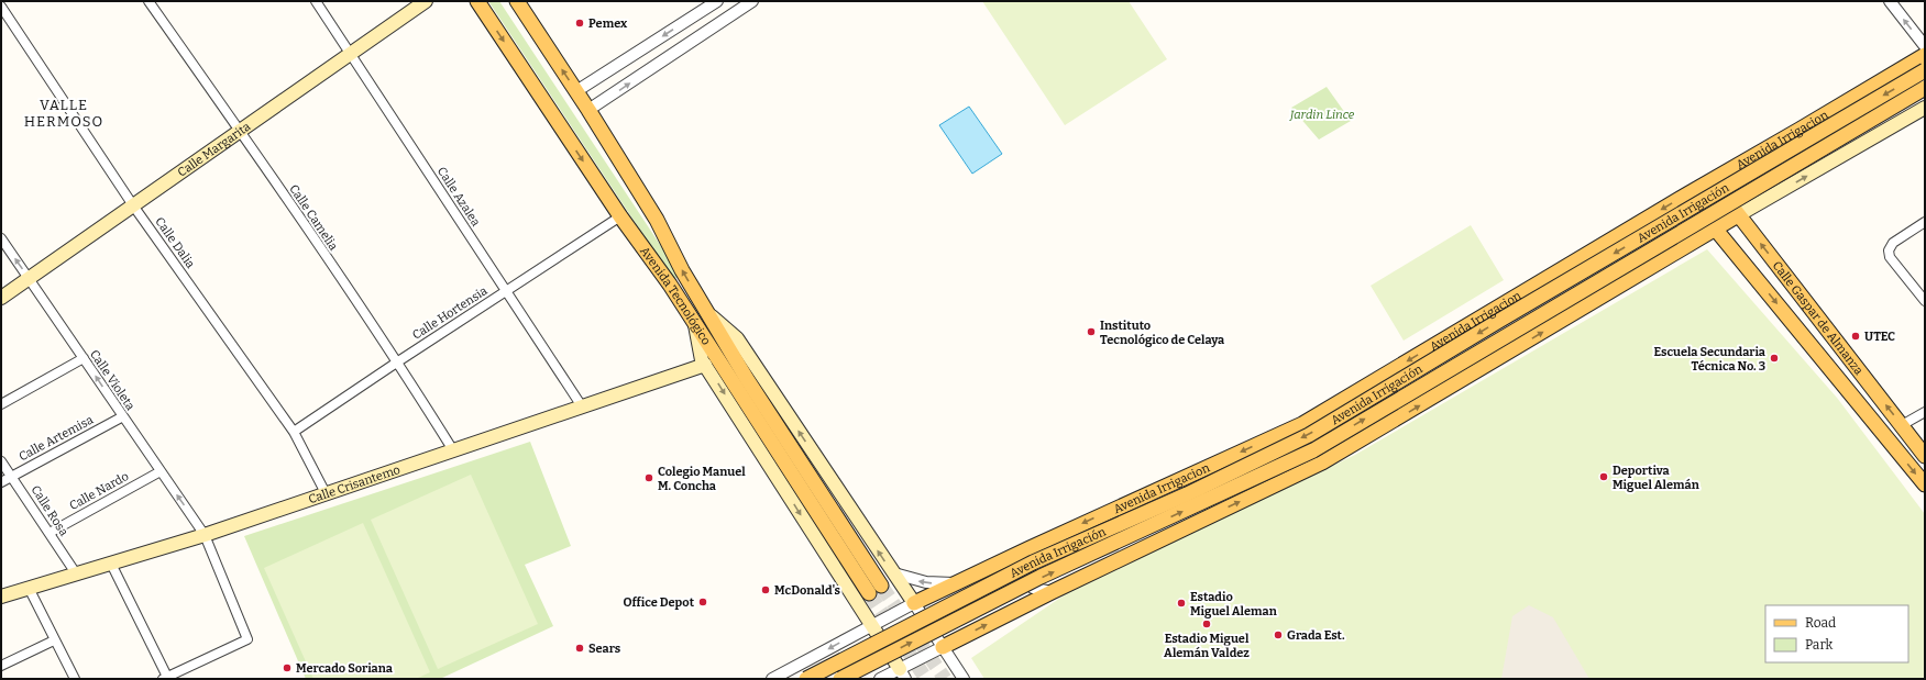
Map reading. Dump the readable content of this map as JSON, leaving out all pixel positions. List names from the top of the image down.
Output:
{
  "streets": {
    "main road": [
      "Avenida Irrigacion",
      "Calle Margarita",
      "Avenida Irrigación",
      "Avenida Tecnológico",
      "Calle Gaspar de Almanza",
      "Calle Crisantemo"
    ],
    "street": [
      "Calle Azalea",
      "Calle Camelia",
      "Calle Dalia",
      "Calle Hortensia",
      "Calle Violeta",
      "Calle Artemisa",
      "Calle Nardo",
      "Calle Rosa"
    ]
  },
  "crossings": [
    ["Avenida Irrigacion", "Calle Gaspar de Almanza"],
    ["Calle Margarita", "Calle Azalea"],
    ["Calle Margarita", "Calle Camelia"],
    ["Calle Margarita", "Calle Dalia"],
    ["Calle Margarita", "Calle Violeta"],
    ["Calle Azalea", "Calle Hortensia"],
    ["Calle Azalea", "Calle Crisantemo"],
    ["Calle Camelia", "Calle Hortensia"],
    ["Calle Camelia", "Calle Crisantemo"],
    ["Calle Dalia", "Calle Hortensia"],
    ["Calle Dalia", "Calle Crisantemo"],
    ["Avenida Tecnológico", "Calle Hortensia"],
    ["Calle Violeta", "Calle Artemisa"],
    ["Calle Violeta", "Calle Crisantemo"],
    ["Calle Violeta", "Calle Nardo"],
    ["Calle Artemisa", "Calle Rosa"],
    ["Calle Crisantemo", "Calle Rosa"],
    ["Calle Nardo", "Calle Rosa"]
  ],
  "districts": ["VALLE HERMOSO"],
  "parks": ["Jardin Lince"],
  "places": [
    "Pemex",
    "Instituto Tecnológico de Celaya",
    "UTEC",
    "Escuela Secundaria Técnica No. 3",
    "Deportiva Miguel Alemán",
    "Colegio Manuel M. Concha",
    "McDonald's",
    "Office Depot",
    "Estadio Miguel Aleman",
    "Estadio Miguel Alemán Valdez",
    "Grada Est.",
    "Sears",
    "Mercado Soriana"
  ],
  "legend": ["Road", "Park"]
}
